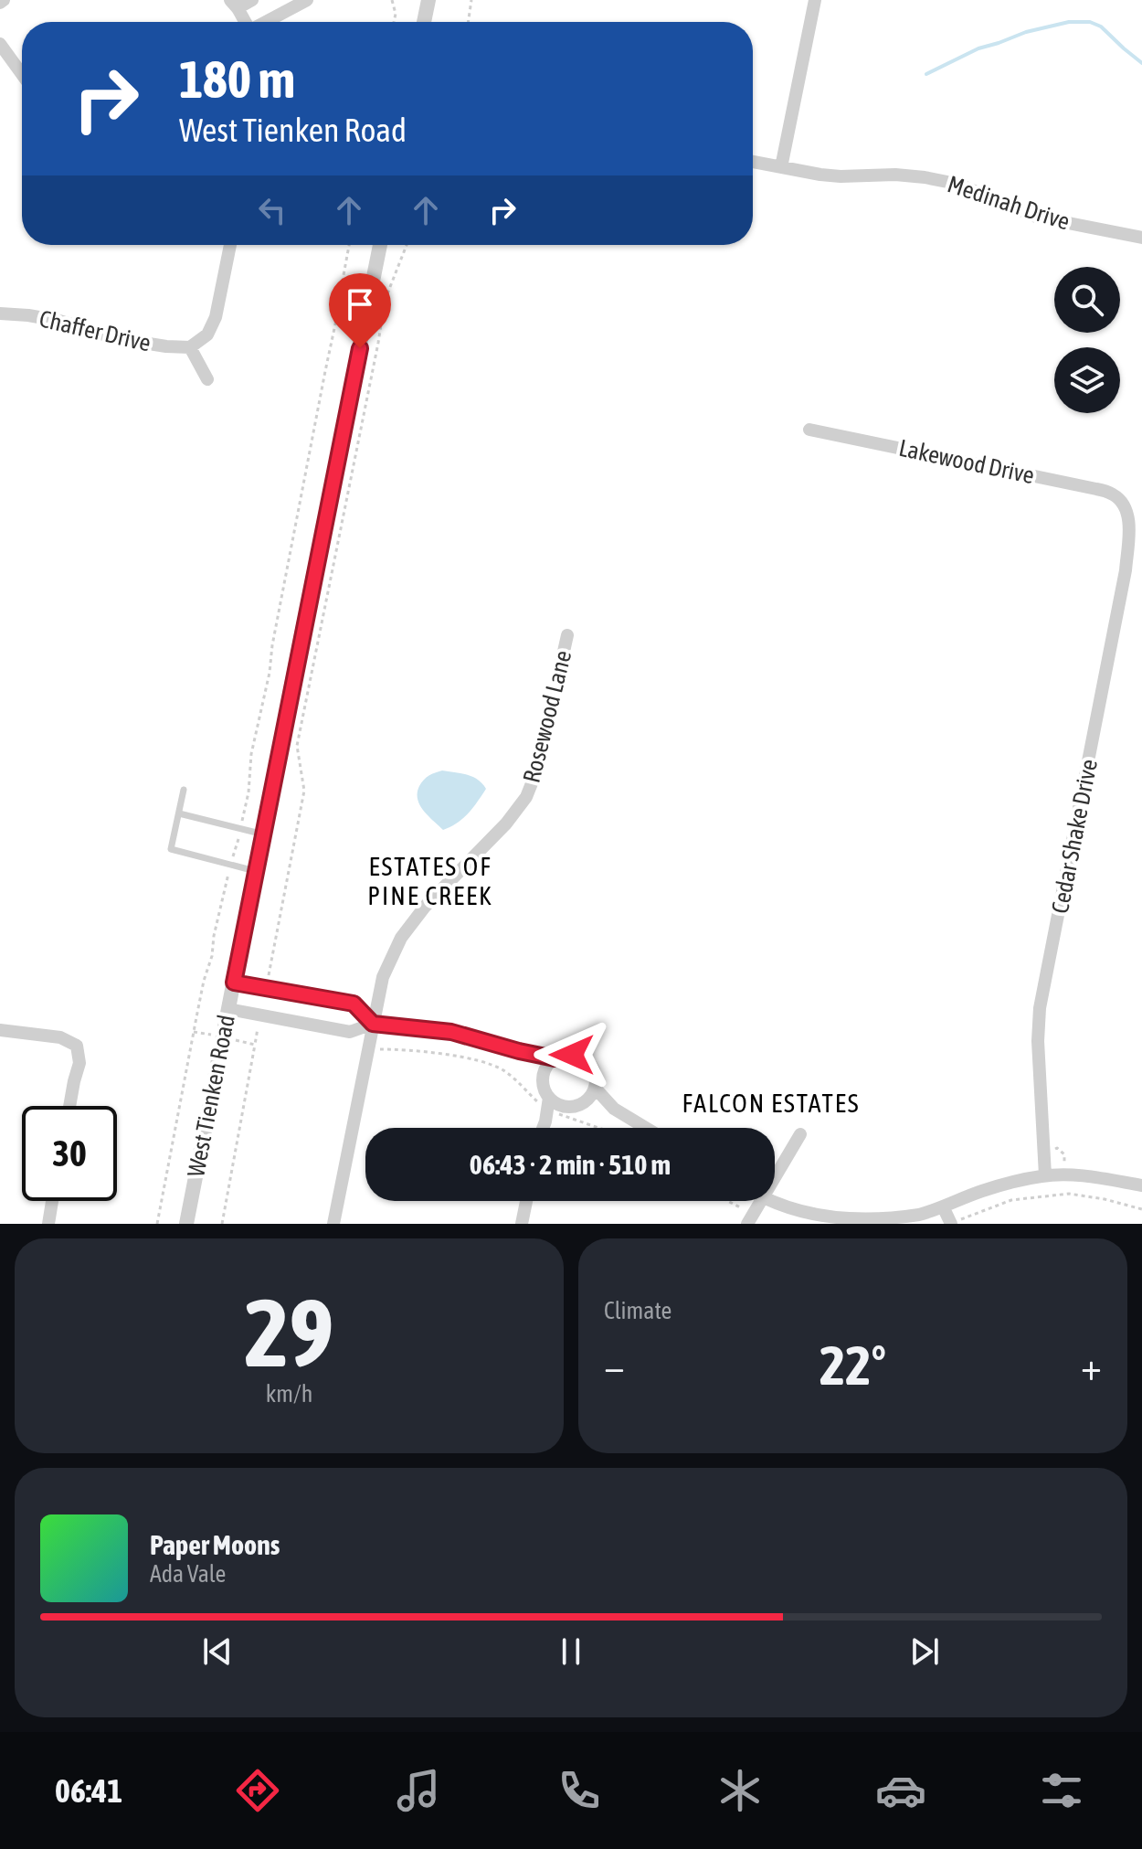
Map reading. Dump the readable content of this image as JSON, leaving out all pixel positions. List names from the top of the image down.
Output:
{
  "streets": {
    "street": [
      "Medinah Drive",
      "Chaffer Drive",
      "Lakewood Drive",
      "Rosewood Lane",
      "Cedar Shake Drive",
      "West Tienken Road"
    ]
  },
  "crossings": [
    ["Lakewood Drive", "Cedar Shake Drive"]
  ],
  "districts": ["ESTATES OF PINE CREEK", "FALCON ESTATES"],
  "page": {
    "turn": ["180 m", "West Tienken Road"],
    "limit": "30",
    "trip": "06:43 · 2 min · 510 m",
    "tile": [
      ["29", "km/h"],
      "Climate"
    ],
    "heat": ["−", "22°", "+"],
    "song": ["Paper Moons", "Ada Vale"],
    "tabs": "06:41"
  }
}
